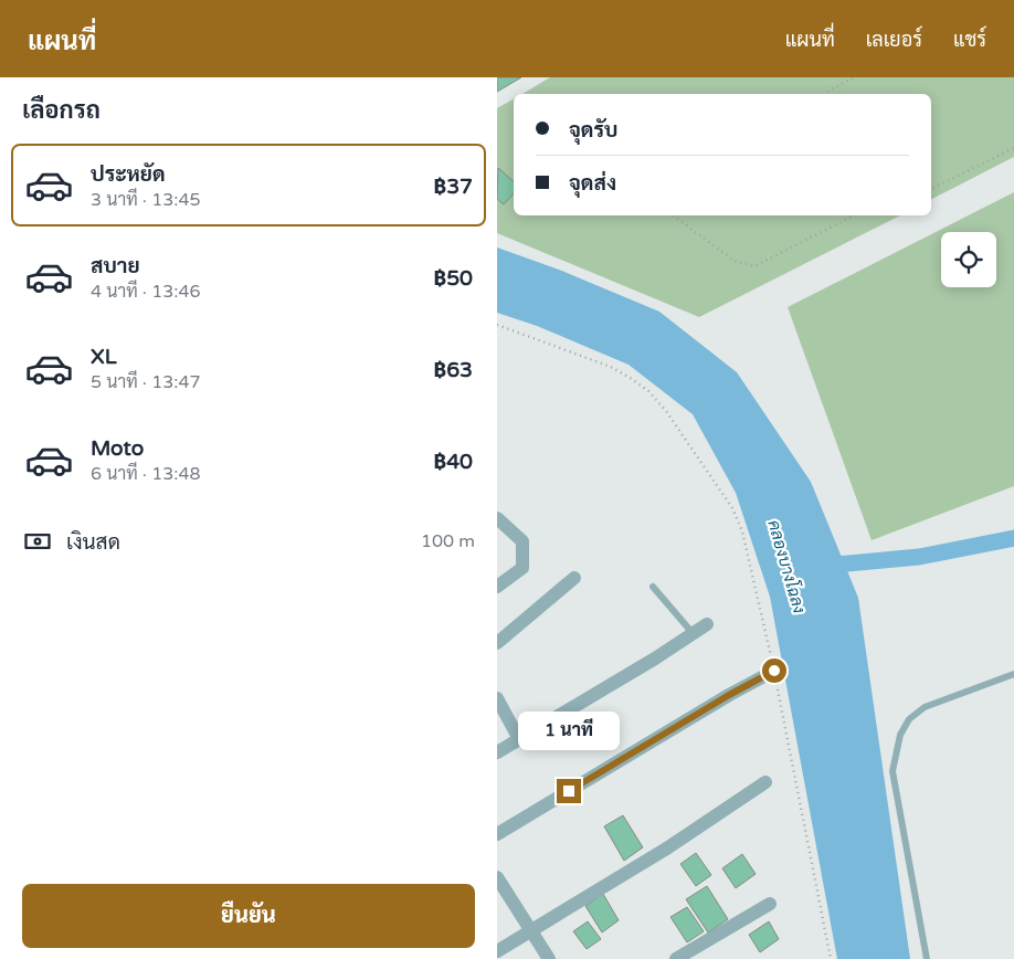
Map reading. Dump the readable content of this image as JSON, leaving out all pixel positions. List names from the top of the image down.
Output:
{
  "water": ["คลองบางโฉลง"],
  "page": {
    "header": "แผนที่",
    "nav": ["แผนที่", "เลเยอร์", "แชร์"],
    "heading": "เลือกรถ",
    "banner": ["จุดรับ", "จุดส่ง"],
    "list": [
      {
        "name": "ประหยัด",
        "note": "3 นาที · 13:45",
        "value": "฿37"
      },
      {
        "name": "สบาย",
        "note": "4 นาที · 13:46",
        "value": "฿50"
      },
      {
        "name": "XL",
        "note": "5 นาที · 13:47",
        "value": "฿63"
      },
      {
        "name": "Moto",
        "note": "6 นาที · 13:48",
        "value": "฿40"
      }
    ],
    "pay": ["เงินสด", "100 m"],
    "bubble": "1 นาที",
    "buttons": "ยืนยัน"
  }
}
